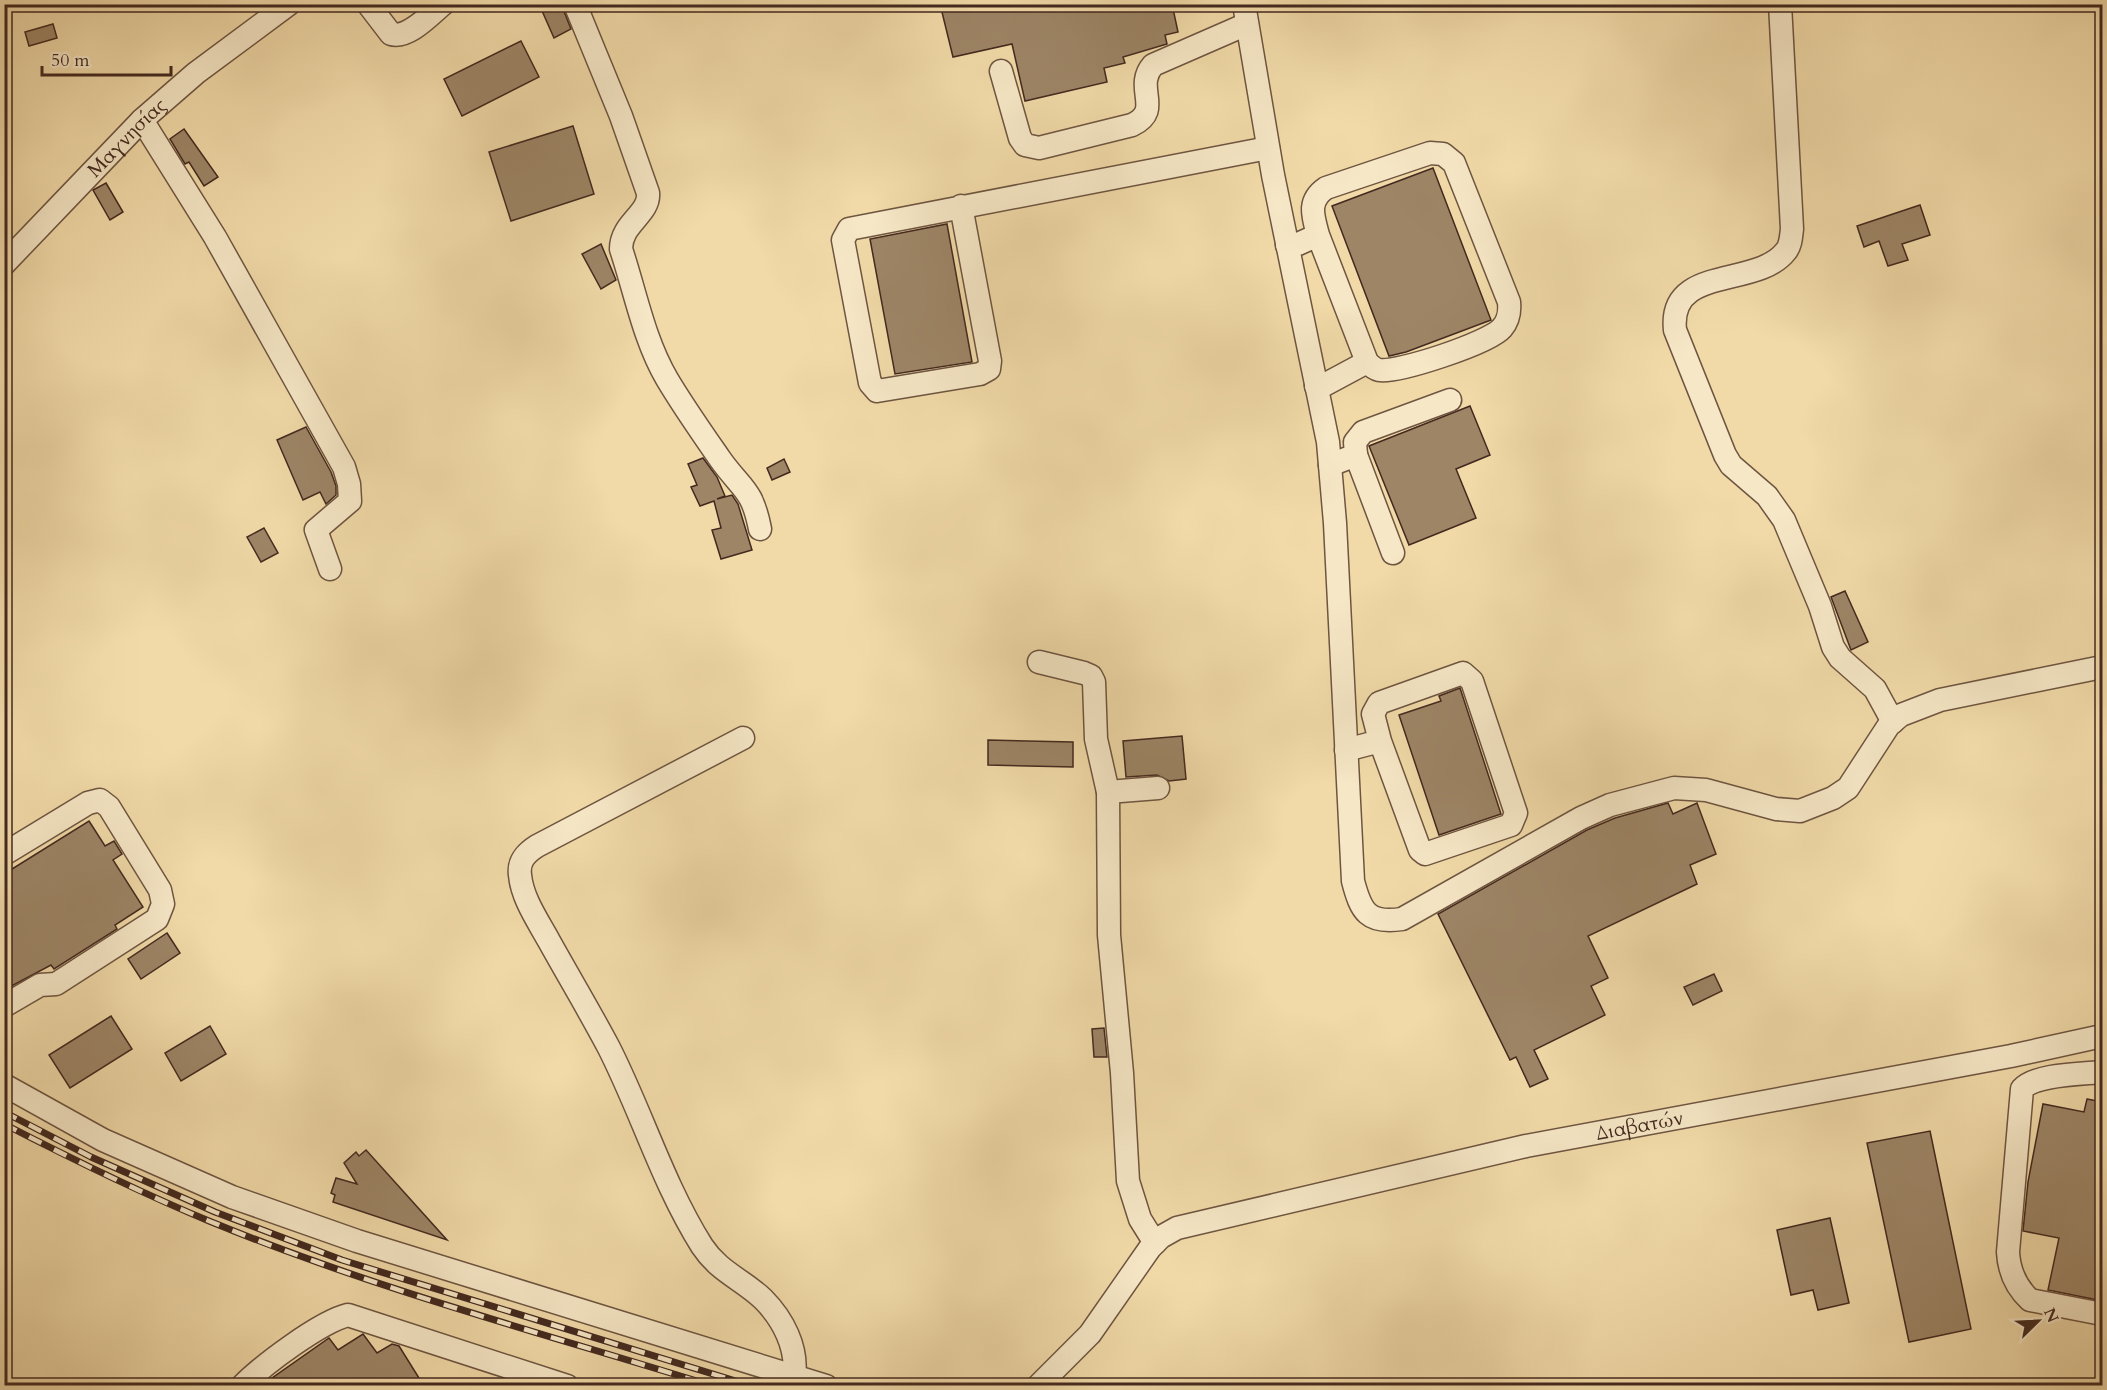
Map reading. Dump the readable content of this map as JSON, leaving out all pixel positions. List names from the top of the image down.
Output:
{
  "streets": {
    "street": ["Μαγνησίας", "Διαβατών"]
  },
  "scale_bar": "50 m",
  "north": "top right"
}
